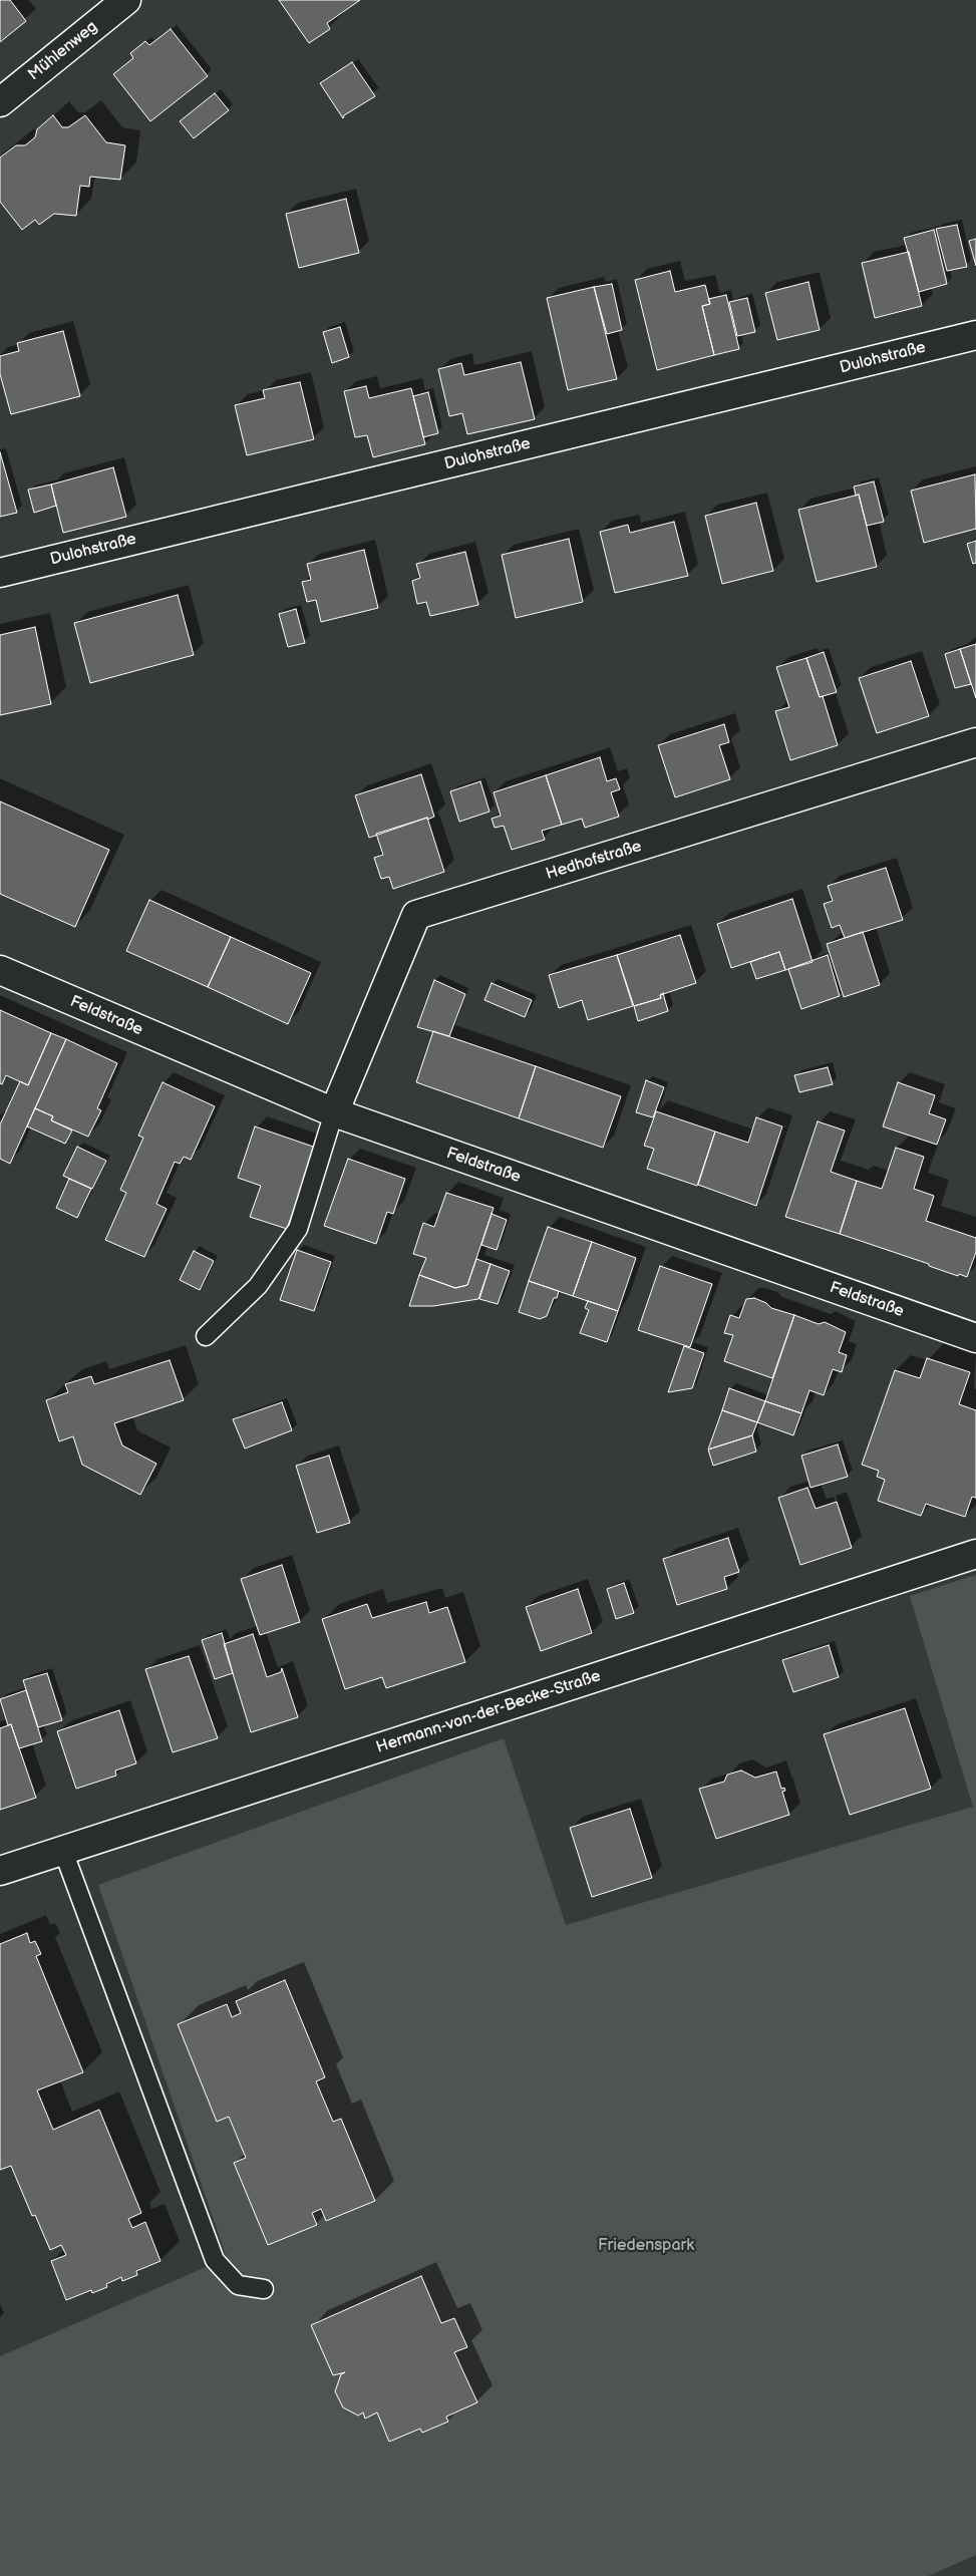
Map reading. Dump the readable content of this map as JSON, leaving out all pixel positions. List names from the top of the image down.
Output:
{
  "streets": {
    "street": [
      "Mühlenweg",
      "Dulohstraße",
      "Hedhofstraße",
      "Feldstraße",
      "Hermann-von-der-Becke-Straße"
    ]
  },
  "crossings": [
    ["Hedhofstraße", "Feldstraße"]
  ],
  "parks": ["Friedenspark"]
}
